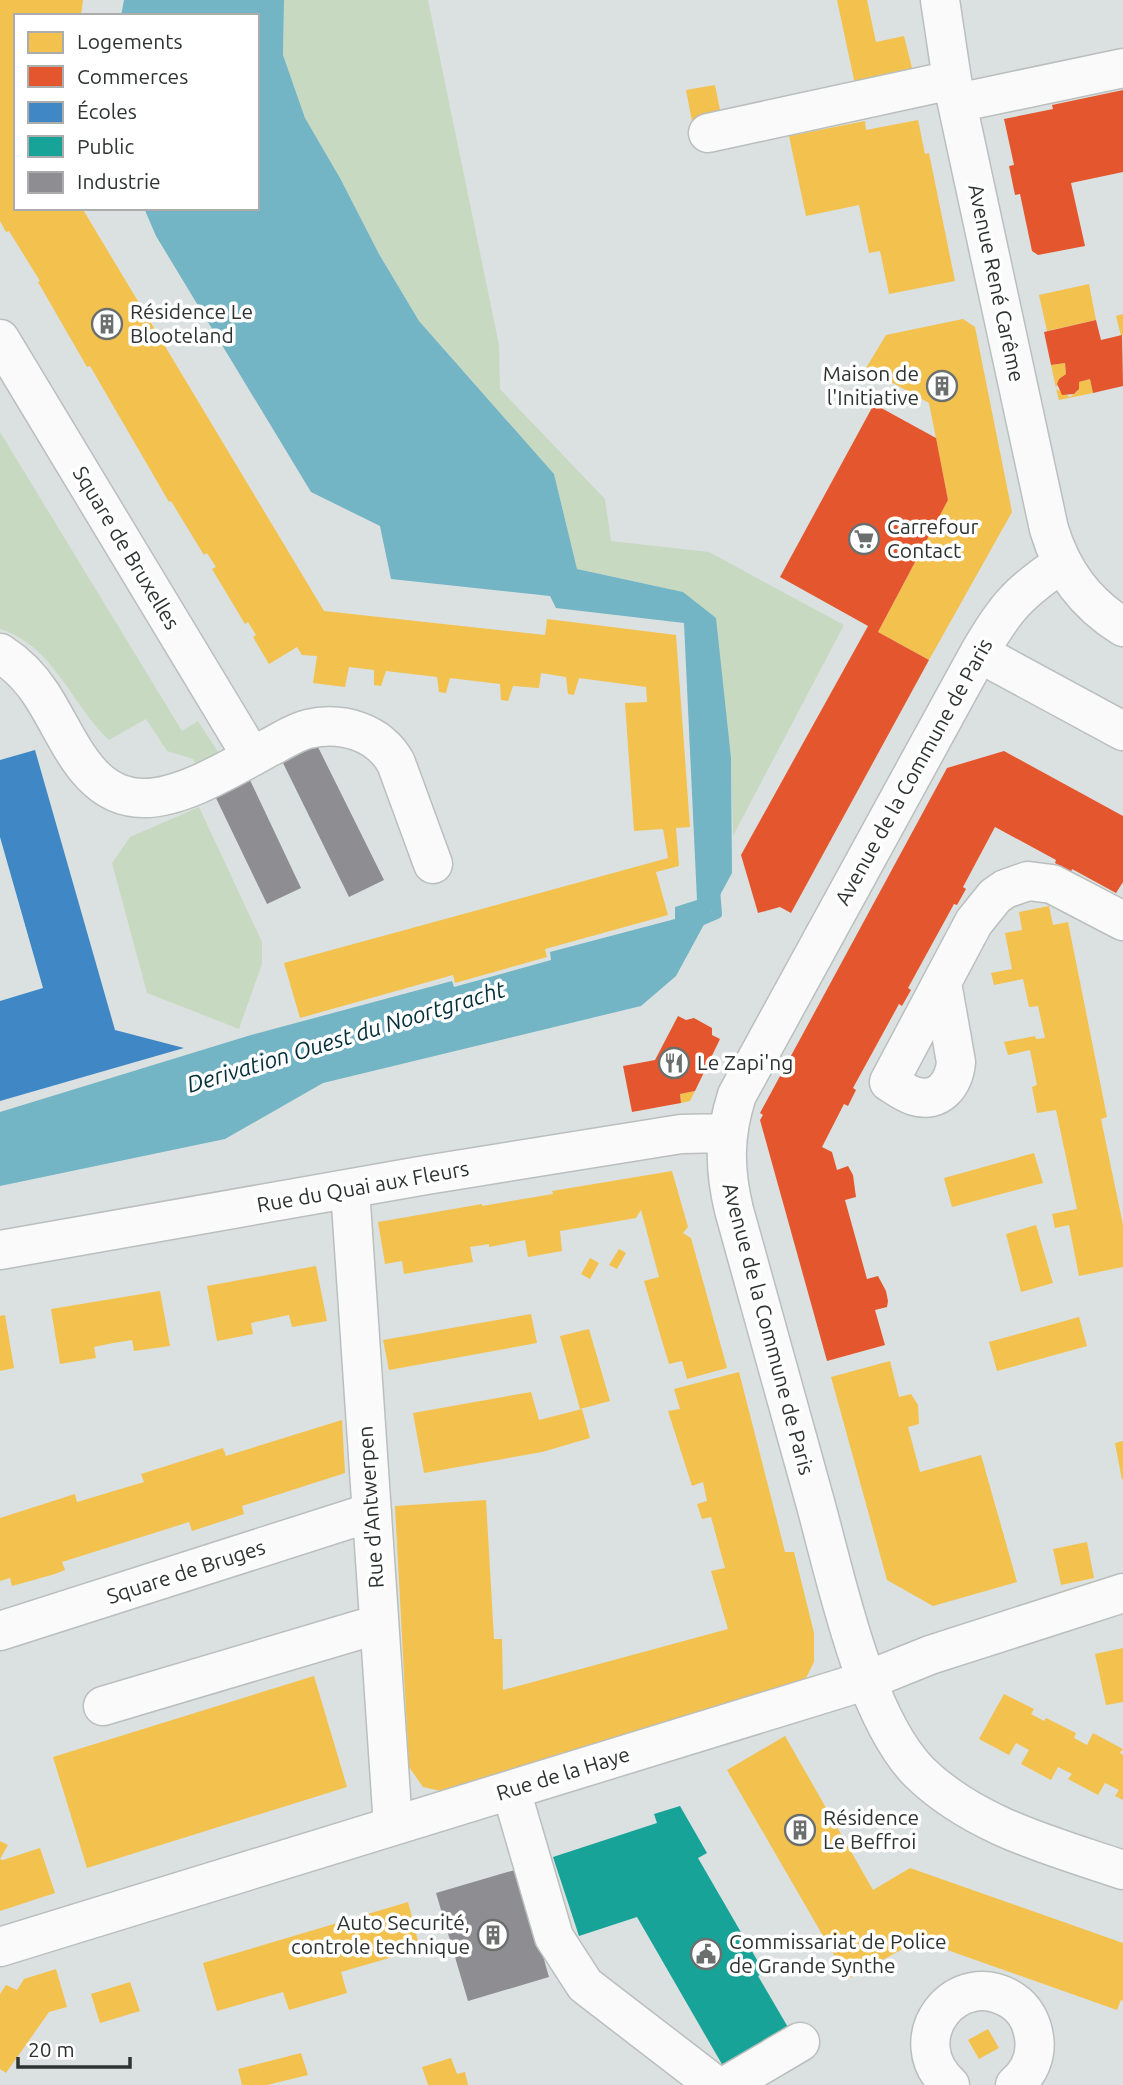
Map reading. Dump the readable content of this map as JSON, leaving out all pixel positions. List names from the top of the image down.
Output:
{
  "streets": {
    "street": [
      "Avenue René Carême",
      "Square de Bruxelles",
      "Avenue de la Commune de Paris",
      "Rue du Quai aux Fleurs",
      "Rue d'Antwerpen",
      "Square de Bruges",
      "Rue de la Haye"
    ]
  },
  "crossings": [
    ["Avenue René Carême", "Avenue de la Commune de Paris"],
    ["Avenue de la Commune de Paris", "Rue du Quai aux Fleurs"],
    ["Avenue de la Commune de Paris", "Rue de la Haye"],
    ["Rue du Quai aux Fleurs", "Rue d'Antwerpen"],
    ["Rue d'Antwerpen", "Square de Bruges"],
    ["Rue d'Antwerpen", "Rue de la Haye"]
  ],
  "water": ["Derivation Ouest du Noortgracht"],
  "places": {
    "building": [
      "Résidence Le Blooteland",
      "Maison de l'Initiative",
      "Résidence Le Beffroi",
      "Auto Securité, controle technique"
    ],
    "supermarket": ["Carrefour Contact"],
    "restaurant": ["Le Zapi'ng"],
    "public building": ["Commissariat de Police de Grande Synthe"]
  },
  "legend": [
    "Logements",
    "Commerces",
    "Écoles",
    "Public",
    "Industrie"
  ],
  "scale_bar": "20 m"
}
